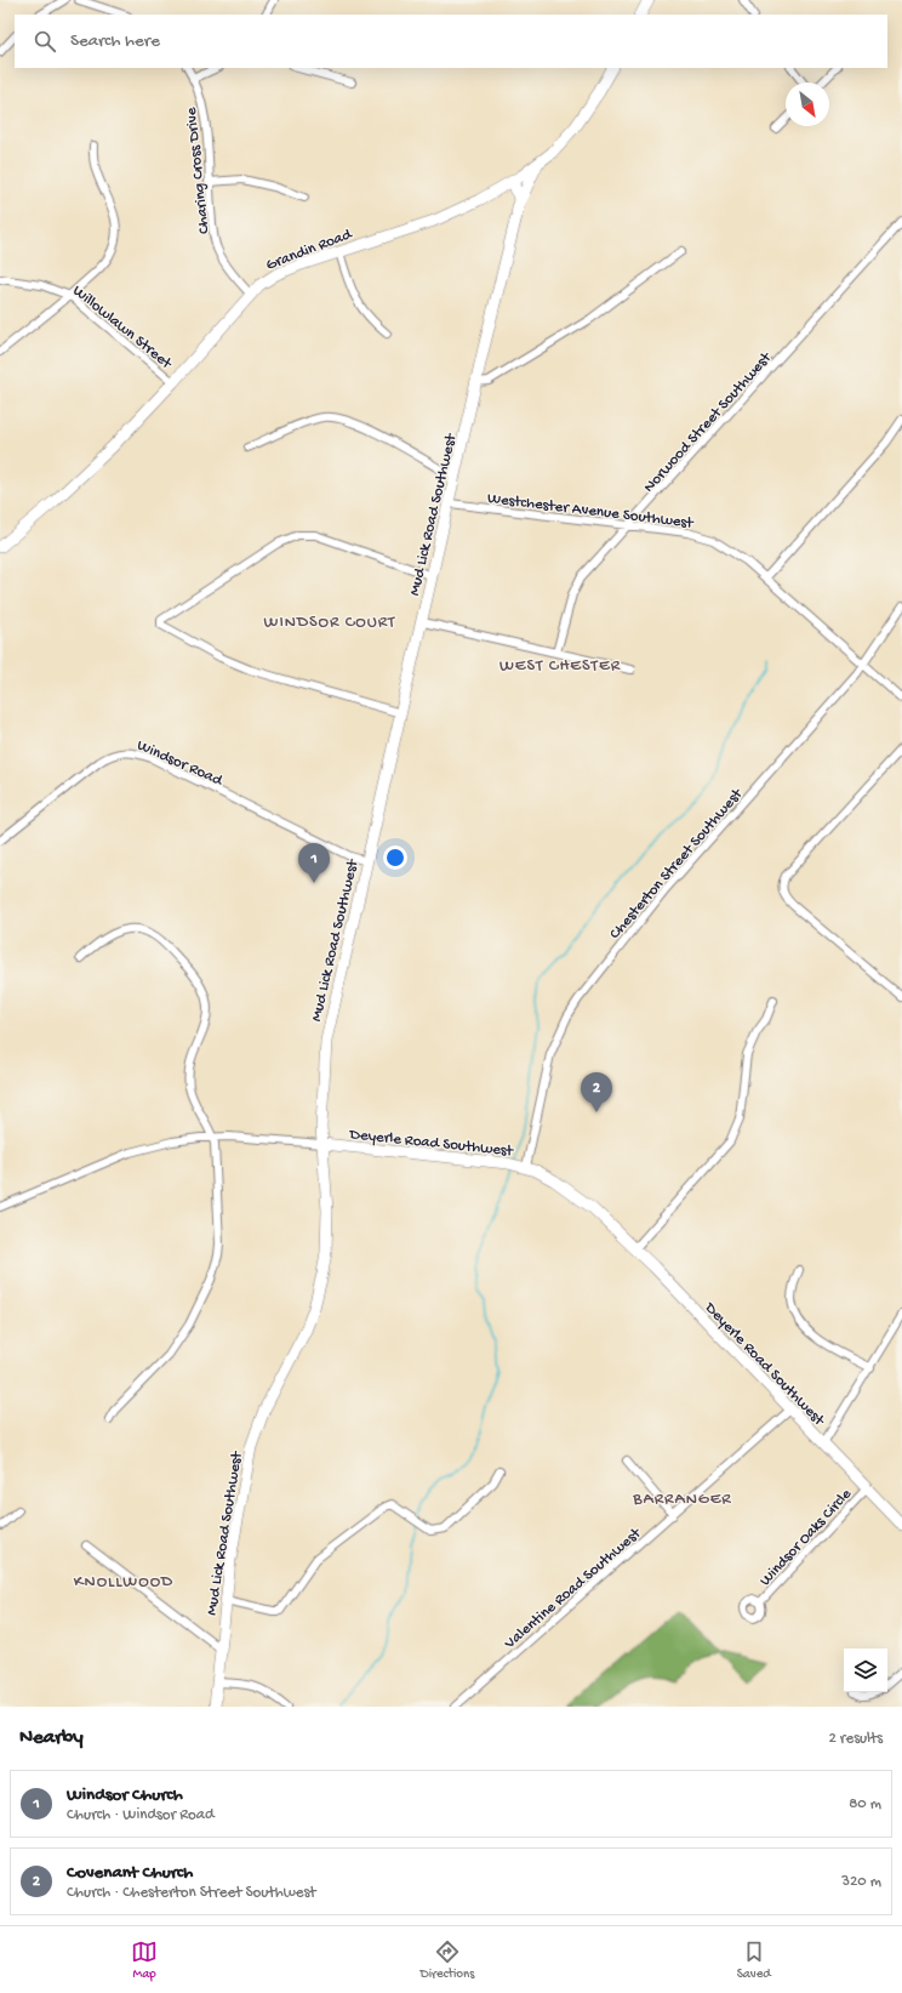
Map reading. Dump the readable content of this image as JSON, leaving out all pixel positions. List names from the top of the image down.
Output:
{
  "streets": {
    "street": [
      "Charing Cross Drive",
      "Grandin Road",
      "Willowlawn Street",
      "Norwood Street Southwest",
      "Westchester Avenue Southwest",
      "Mud Lick Road Southwest",
      "Windsor Road",
      "Chesterton Street Southwest",
      "Deyerle Road Southwest",
      "Windsor Oaks Circle",
      "Valentine Road Southwest"
    ]
  },
  "crossings": [
    ["Charing Cross Drive", "Grandin Road"],
    ["Grandin Road", "Willowlawn Street"],
    ["Grandin Road", "Mud Lick Road Southwest"],
    ["Norwood Street Southwest", "Westchester Avenue Southwest"],
    ["Westchester Avenue Southwest", "Mud Lick Road Southwest"],
    ["Westchester Avenue Southwest", "Chesterton Street Southwest"],
    ["Mud Lick Road Southwest", "Windsor Road"],
    ["Mud Lick Road Southwest", "Deyerle Road Southwest"],
    ["Chesterton Street Southwest", "Deyerle Road Southwest"],
    ["Deyerle Road Southwest", "Windsor Oaks Circle"],
    ["Deyerle Road Southwest", "Valentine Road Southwest"]
  ],
  "districts": [
    "WINDSOR COURT",
    "WEST CHESTER",
    "BARRANGER",
    "KNOLLWOOD"
  ],
  "north": "bottom right",
  "page": {
    "search": "Search here",
    "pins": ["1", "2"],
    "heading": ["Nearby", "2 results"],
    "list": [
      {
        "mark": "1",
        "name": "Windsor Church",
        "note": "Church · Windsor Road",
        "value": "80 m"
      },
      {
        "mark": "2",
        "name": "Covenant Church",
        "note": "Church · Chesterton Street Southwest",
        "value": "320 m"
      }
    ],
    "nav": ["Map", "Directions", "Saved"]
  }
}
